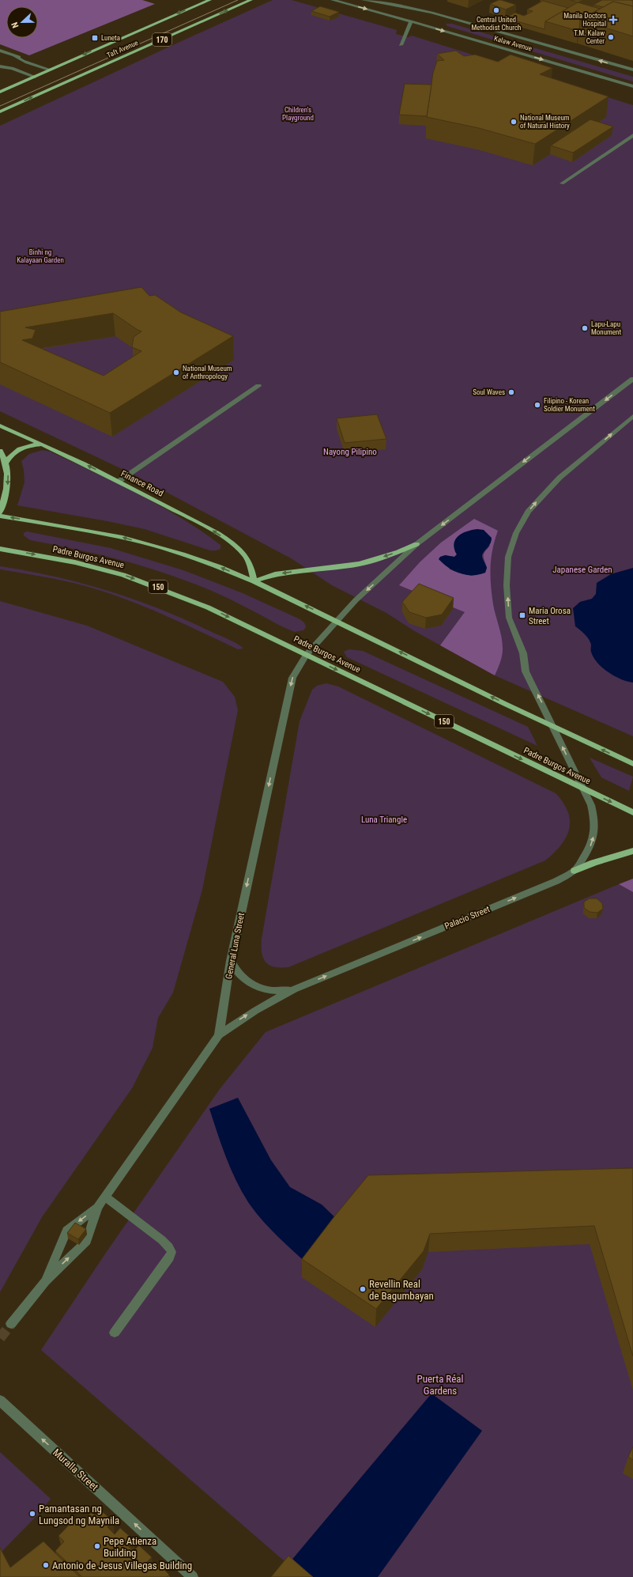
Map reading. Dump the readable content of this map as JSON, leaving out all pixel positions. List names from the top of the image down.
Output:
{
  "streets": {
    "main road": [
      "170",
      "Taft Avenue",
      "Finance Road",
      "Padre Burgos Avenue",
      "150"
    ],
    "street": [
      "Kalaw Avenue",
      "Palacio Street",
      "General Luna Street",
      "Muralla Street"
    ]
  },
  "crossings": [
    ["Padre Burgos Avenue", "Palacio Street"],
    ["Padre Burgos Avenue", "General Luna Street"],
    ["Palacio Street", "General Luna Street"]
  ],
  "one_way": ["Palacio Street", "Muralla Street"],
  "parks": [
    "Children's Playground",
    "Binhi ng Kalayaan Garden",
    "Nayong Pilipino",
    "Japanese Garden",
    "Luna Triangle",
    "Puerta Réal Gardens"
  ],
  "places": {
    "other": [
      "Central United Methodist Church",
      "T.M. Kalaw Center",
      "National Museum of Natural History",
      "Lapu-Lapu Monument",
      "National Museum of Anthropology",
      "Soul Waves",
      "Filipino - Korean Soldier Monument",
      "Revellin Real de Bagumbayan",
      "Pamantasan ng Lungsod ng Maynila",
      "Pepe Atienza Building",
      "Antonio de Jesus Villegas Building"
    ],
    "health": ["Manila Doctors Hospital"],
    "transit": ["Luneta", "Maria Orosa Street"]
  },
  "north": "left"
}
